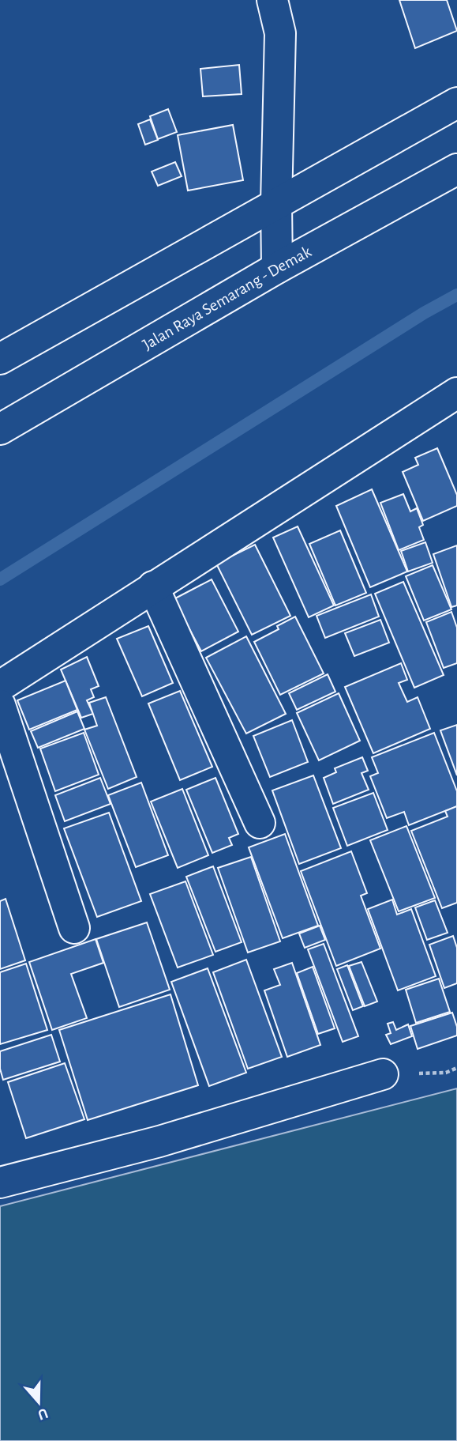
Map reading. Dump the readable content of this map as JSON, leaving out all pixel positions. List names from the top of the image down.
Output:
{
  "streets": {
    "main road": ["Jalan Raya Semarang - Demak"]
  },
  "north": "bottom"
}
